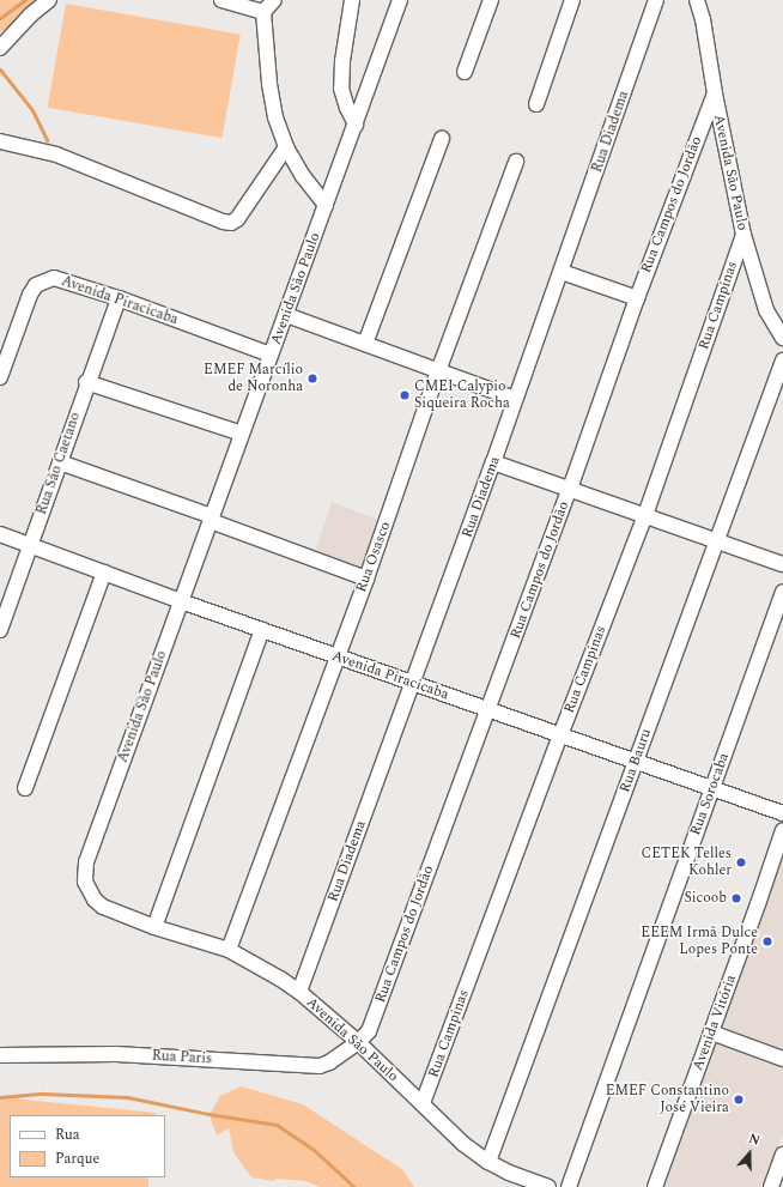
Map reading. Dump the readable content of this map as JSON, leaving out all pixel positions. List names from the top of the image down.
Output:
{
  "streets": {
    "street": [
      "Rua Diadema",
      "Avenida São Paulo",
      "Rua Campos do Jordão",
      "Avenida Piracicaba",
      "Rua Campinas",
      "Rua São Caetano",
      "Rua Osasco",
      "Rua Bauru",
      "Rua Sorocaba",
      "Avenida Vitória",
      "Rua Paris"
    ]
  },
  "crossings": [
    ["Rua Diadema", "Avenida São Paulo"],
    ["Rua Diadema", "Avenida Piracicaba"],
    ["Avenida São Paulo", "Rua Campos do Jordão"],
    ["Avenida São Paulo", "Avenida Piracicaba"],
    ["Avenida São Paulo", "Rua Campinas"],
    ["Avenida São Paulo", "Rua Osasco"],
    ["Avenida São Paulo", "Rua Bauru"],
    ["Avenida São Paulo", "Rua Paris"],
    ["Rua Campos do Jordão", "Avenida Piracicaba"],
    ["Rua Campos do Jordão", "Rua Paris"],
    ["Avenida Piracicaba", "Rua Campinas"],
    ["Avenida Piracicaba", "Rua São Caetano"],
    ["Avenida Piracicaba", "Rua Osasco"],
    ["Avenida Piracicaba", "Rua Bauru"],
    ["Avenida Piracicaba", "Rua Sorocaba"]
  ],
  "places": [
    "EMEF Marcílio de Noronha",
    "CMEI Calypio Siqueira Rocha",
    "CETEK Telles Kohler",
    "Sicoob",
    "EEEM Irmã Dulce Lopes Ponte",
    "EMEF Constantino José Vieira"
  ],
  "legend": ["Rua", "Parque"],
  "north": "top"
}
